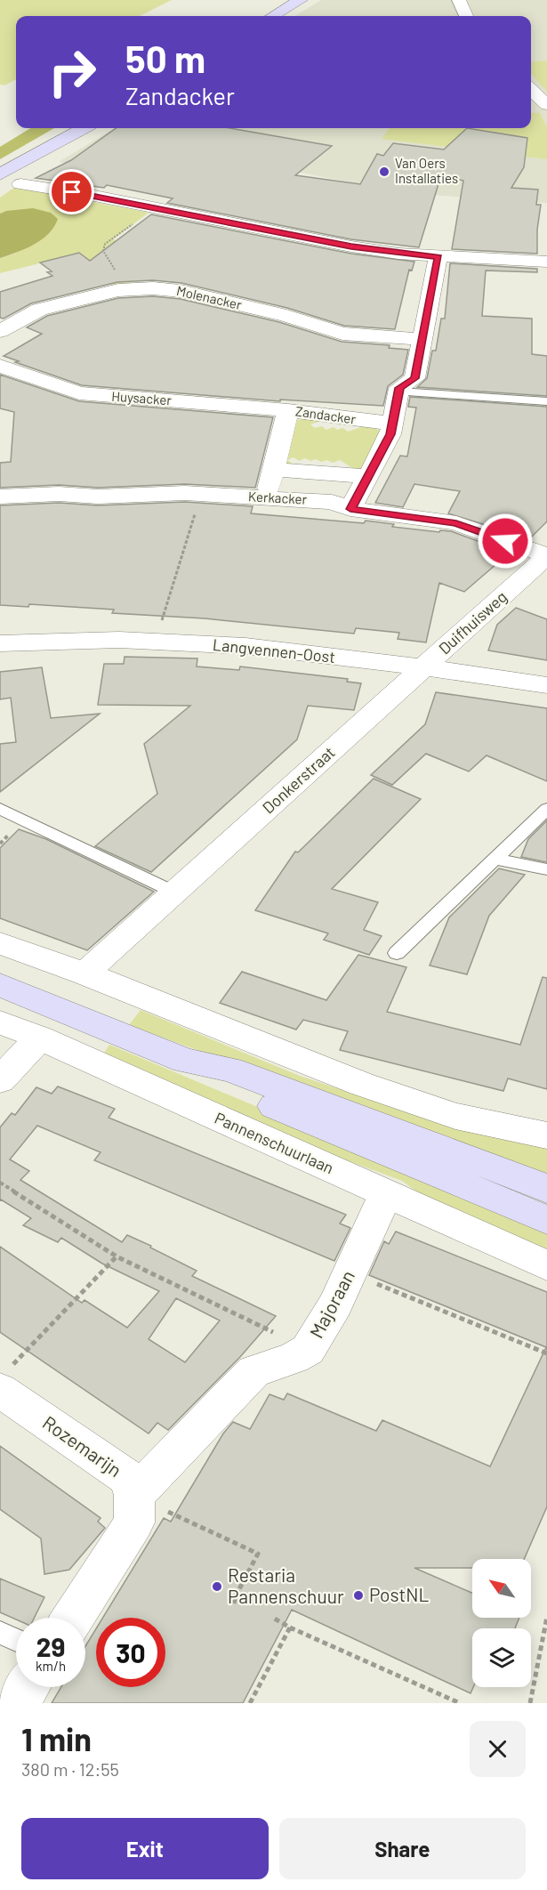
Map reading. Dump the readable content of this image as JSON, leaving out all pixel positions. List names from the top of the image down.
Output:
{
  "streets": {
    "main road": ["Pannenschuurlaan"],
    "street": [
      "Molenacker",
      "Huysacker",
      "Zandacker",
      "Kerkacker",
      "Duifhuisweg",
      "Langvennen-Oost",
      "Donkerstraat",
      "Majoraan",
      "Rozemarijn"
    ]
  },
  "crossings": [
    ["Huysacker", "Zandacker"],
    ["Zandacker", "Kerkacker"],
    ["Kerkacker", "Duifhuisweg"],
    ["Duifhuisweg", "Langvennen-Oost"],
    ["Duifhuisweg", "Donkerstraat"],
    ["Langvennen-Oost", "Donkerstraat"],
    ["Pannenschuurlaan", "Majoraan"],
    ["Majoraan", "Rozemarijn"]
  ],
  "places": ["Van Oers Installaties", "Restaria Pannenschuur", "PostNL"],
  "north": "top left",
  "page": {
    "turn": ["50 m", "Zandacker"],
    "speed": "29 km/h",
    "limit": "30",
    "heading": ["1 min", "380 m · 12:55"],
    "buttons": ["Exit", "Share"]
  }
}
